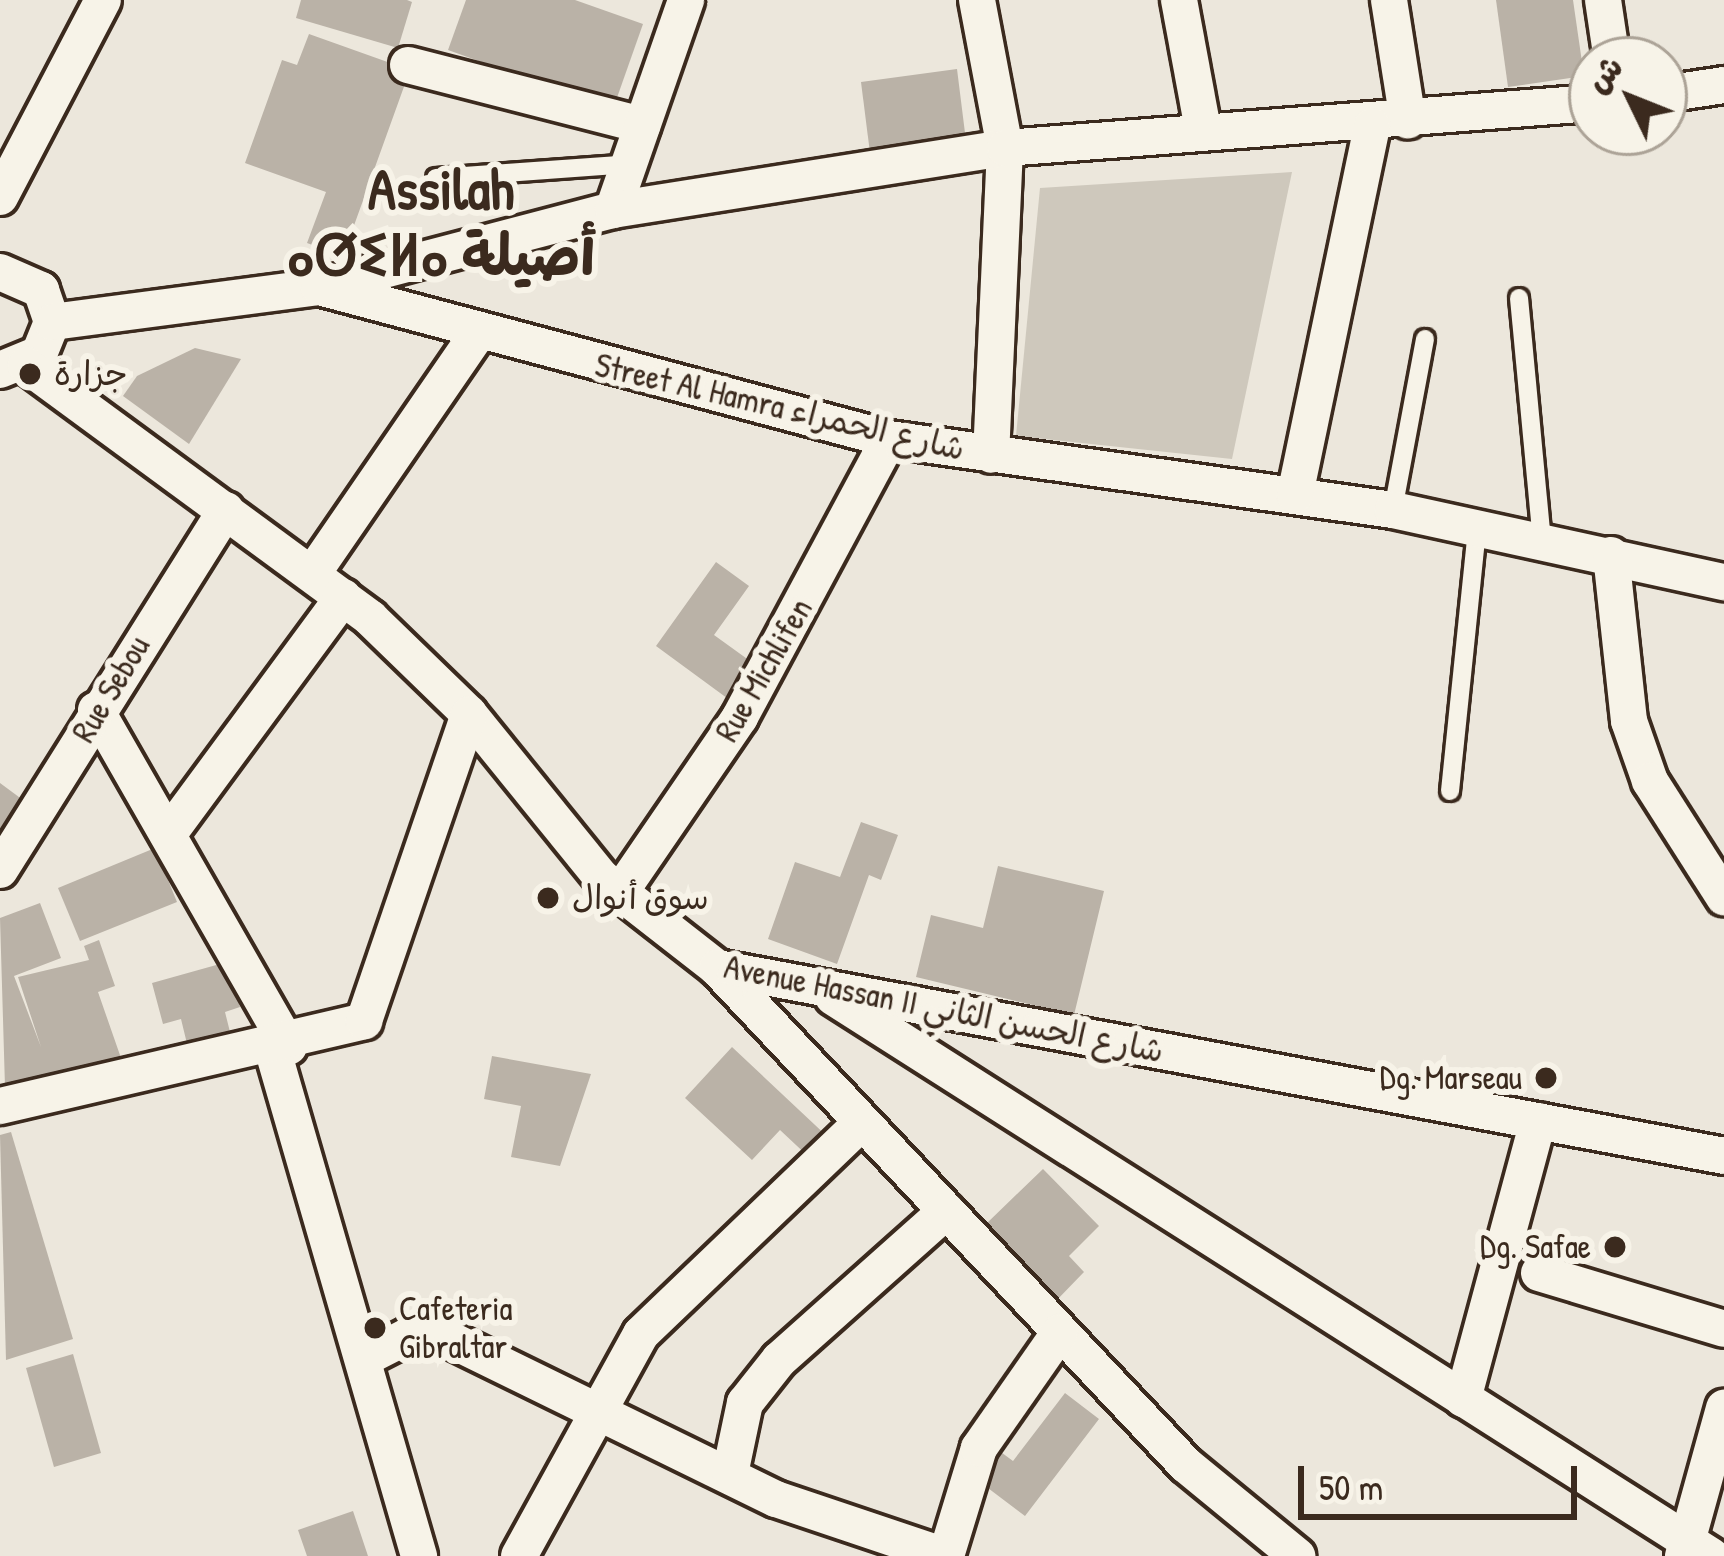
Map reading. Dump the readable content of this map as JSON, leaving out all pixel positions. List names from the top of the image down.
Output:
{
  "streets": {
    "street": [
      "Street Al Hamra شارع الحمراء",
      "Rue Michlifen",
      "Rue Sebou",
      "Avenue Hassan II شارع الحسن الثاني"
    ]
  },
  "crossings": [
    ["Street Al Hamra شارع الحمراء", "Rue Michlifen"],
    ["Rue Michlifen", "Avenue Hassan II شارع الحسن الثاني"],
    ["Rue Sebou", "Avenue Hassan II شارع الحسن الثاني"]
  ],
  "districts": ["Assilah ⴰⵚⵉⵍⴰ أصيلة"],
  "places": [
    "جزارة",
    "سوق أنوال",
    "Dg. Marseau",
    "Dg. Safae",
    "Cafeteria Gibraltar"
  ],
  "scale_bar": "50 m",
  "north": "top left"
}
